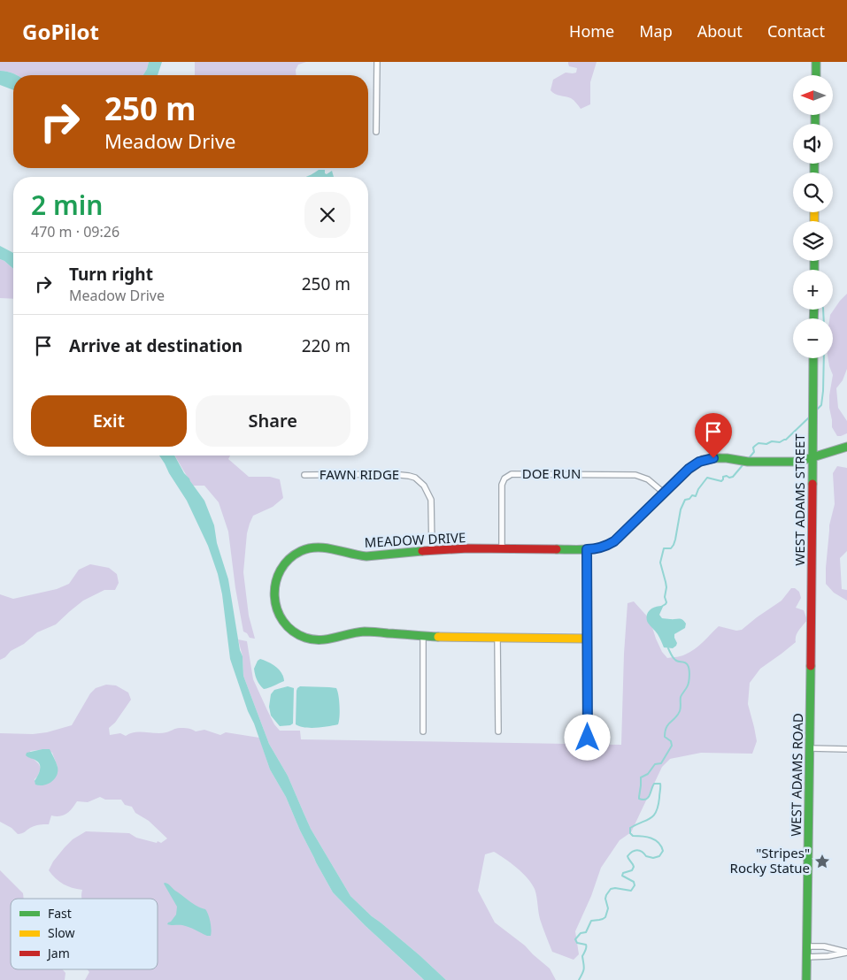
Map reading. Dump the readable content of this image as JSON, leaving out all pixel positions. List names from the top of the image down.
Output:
{
  "streets": {
    "street": [
      "DOE RUN",
      "FAWN RIDGE",
      "WEST ADAMS STREET",
      "MEADOW DRIVE",
      "WEST ADAMS ROAD"
    ]
  },
  "crossings": [
    ["DOE RUN", "MEADOW DRIVE"],
    ["FAWN RIDGE", "MEADOW DRIVE"],
    ["WEST ADAMS STREET", "MEADOW DRIVE"],
    ["WEST ADAMS STREET", "WEST ADAMS ROAD"]
  ],
  "places": {
    "place": ["\"Stripes\" Rocky Statue"]
  },
  "legend": ["Fast", "Slow", "Jam"],
  "north": "left",
  "page": {
    "header": "GoPilot",
    "nav": [
      "Home",
      "Map",
      "About",
      "Contact"
    ],
    "map_buttons": ["+", "−"],
    "turn": ["250 m", "Meadow Drive"],
    "heading": ["2 min", "470 m · 09:26"],
    "list": [
      {
        "name": "Turn right",
        "note": "Meadow Drive",
        "value": "250 m"
      },
      {
        "name": "Arrive at destination",
        "value": "220 m"
      }
    ],
    "buttons": ["Exit", "Share"]
  }
}
